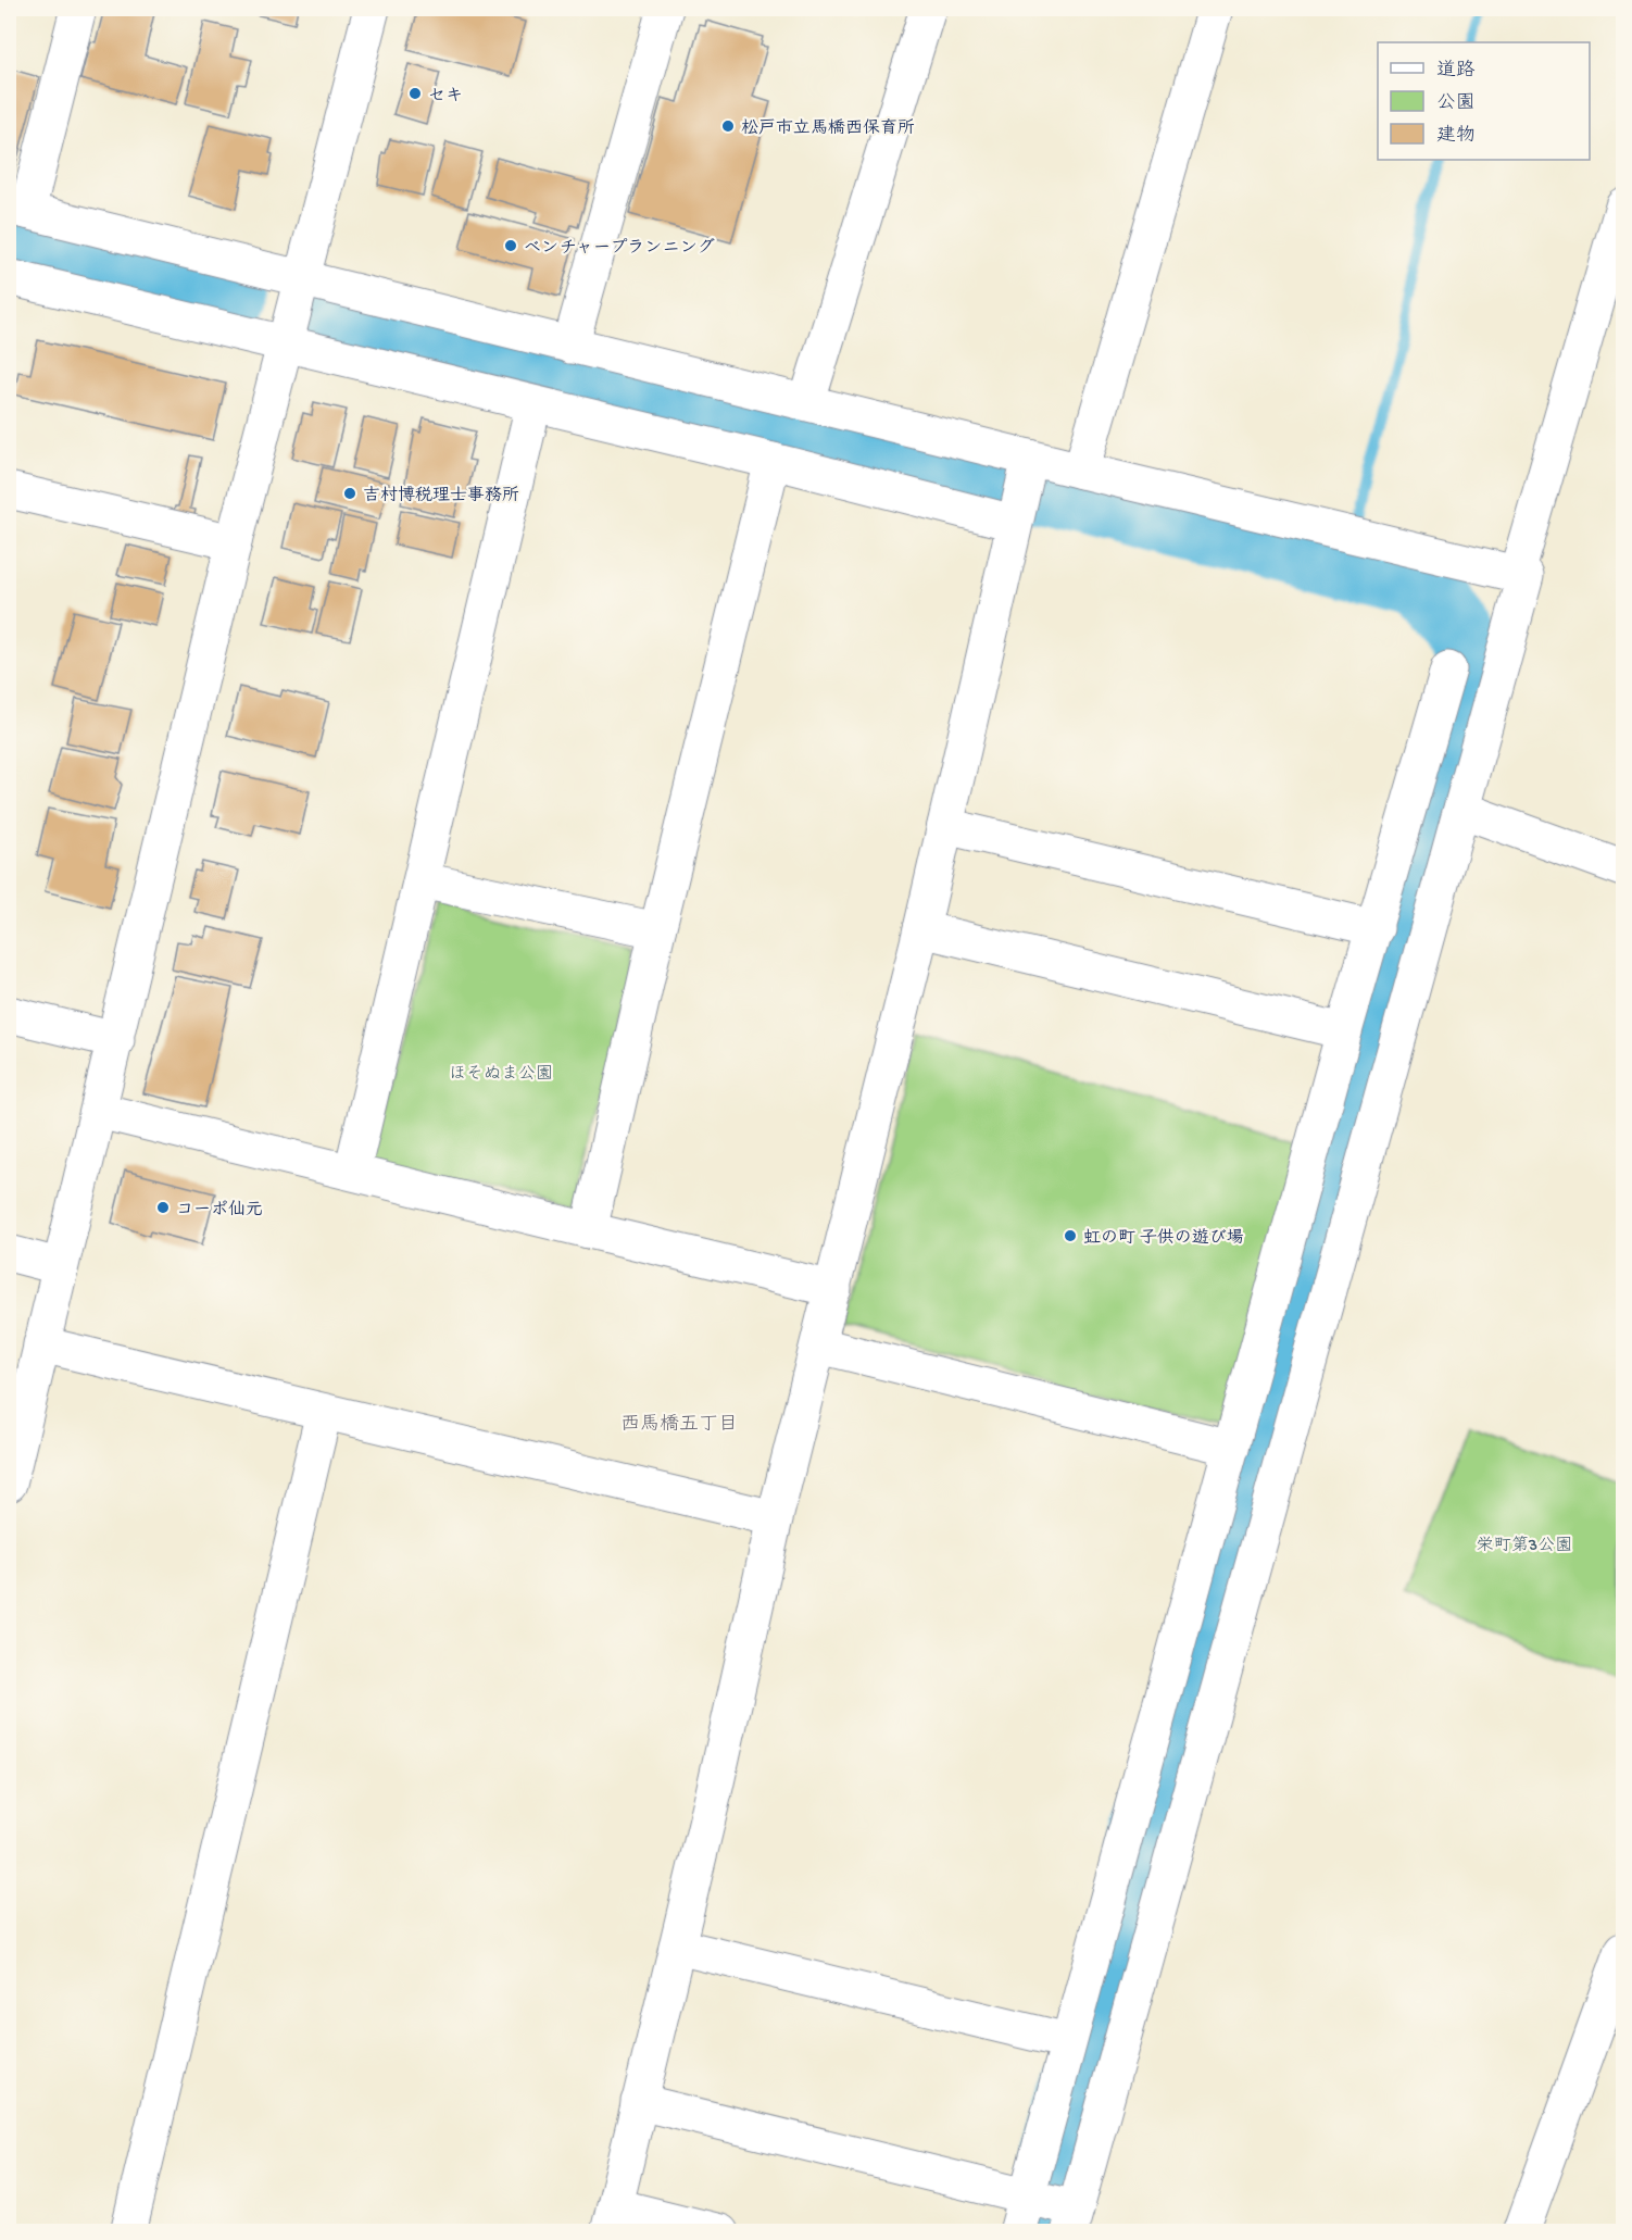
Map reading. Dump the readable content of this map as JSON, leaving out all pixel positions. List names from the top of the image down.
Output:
{
  "districts": ["西馬橋五丁目"],
  "parks": ["ほそぬま公園", "栄町第3公園"],
  "places": [
    "セキ",
    "松戸市立馬橋西保育所",
    "ベンチャープランニング",
    "吉村博税理士事務所",
    "コーポ仙元",
    "虹の町 子供の遊び場"
  ],
  "legend": ["道路", "公園", "建物"]
}
